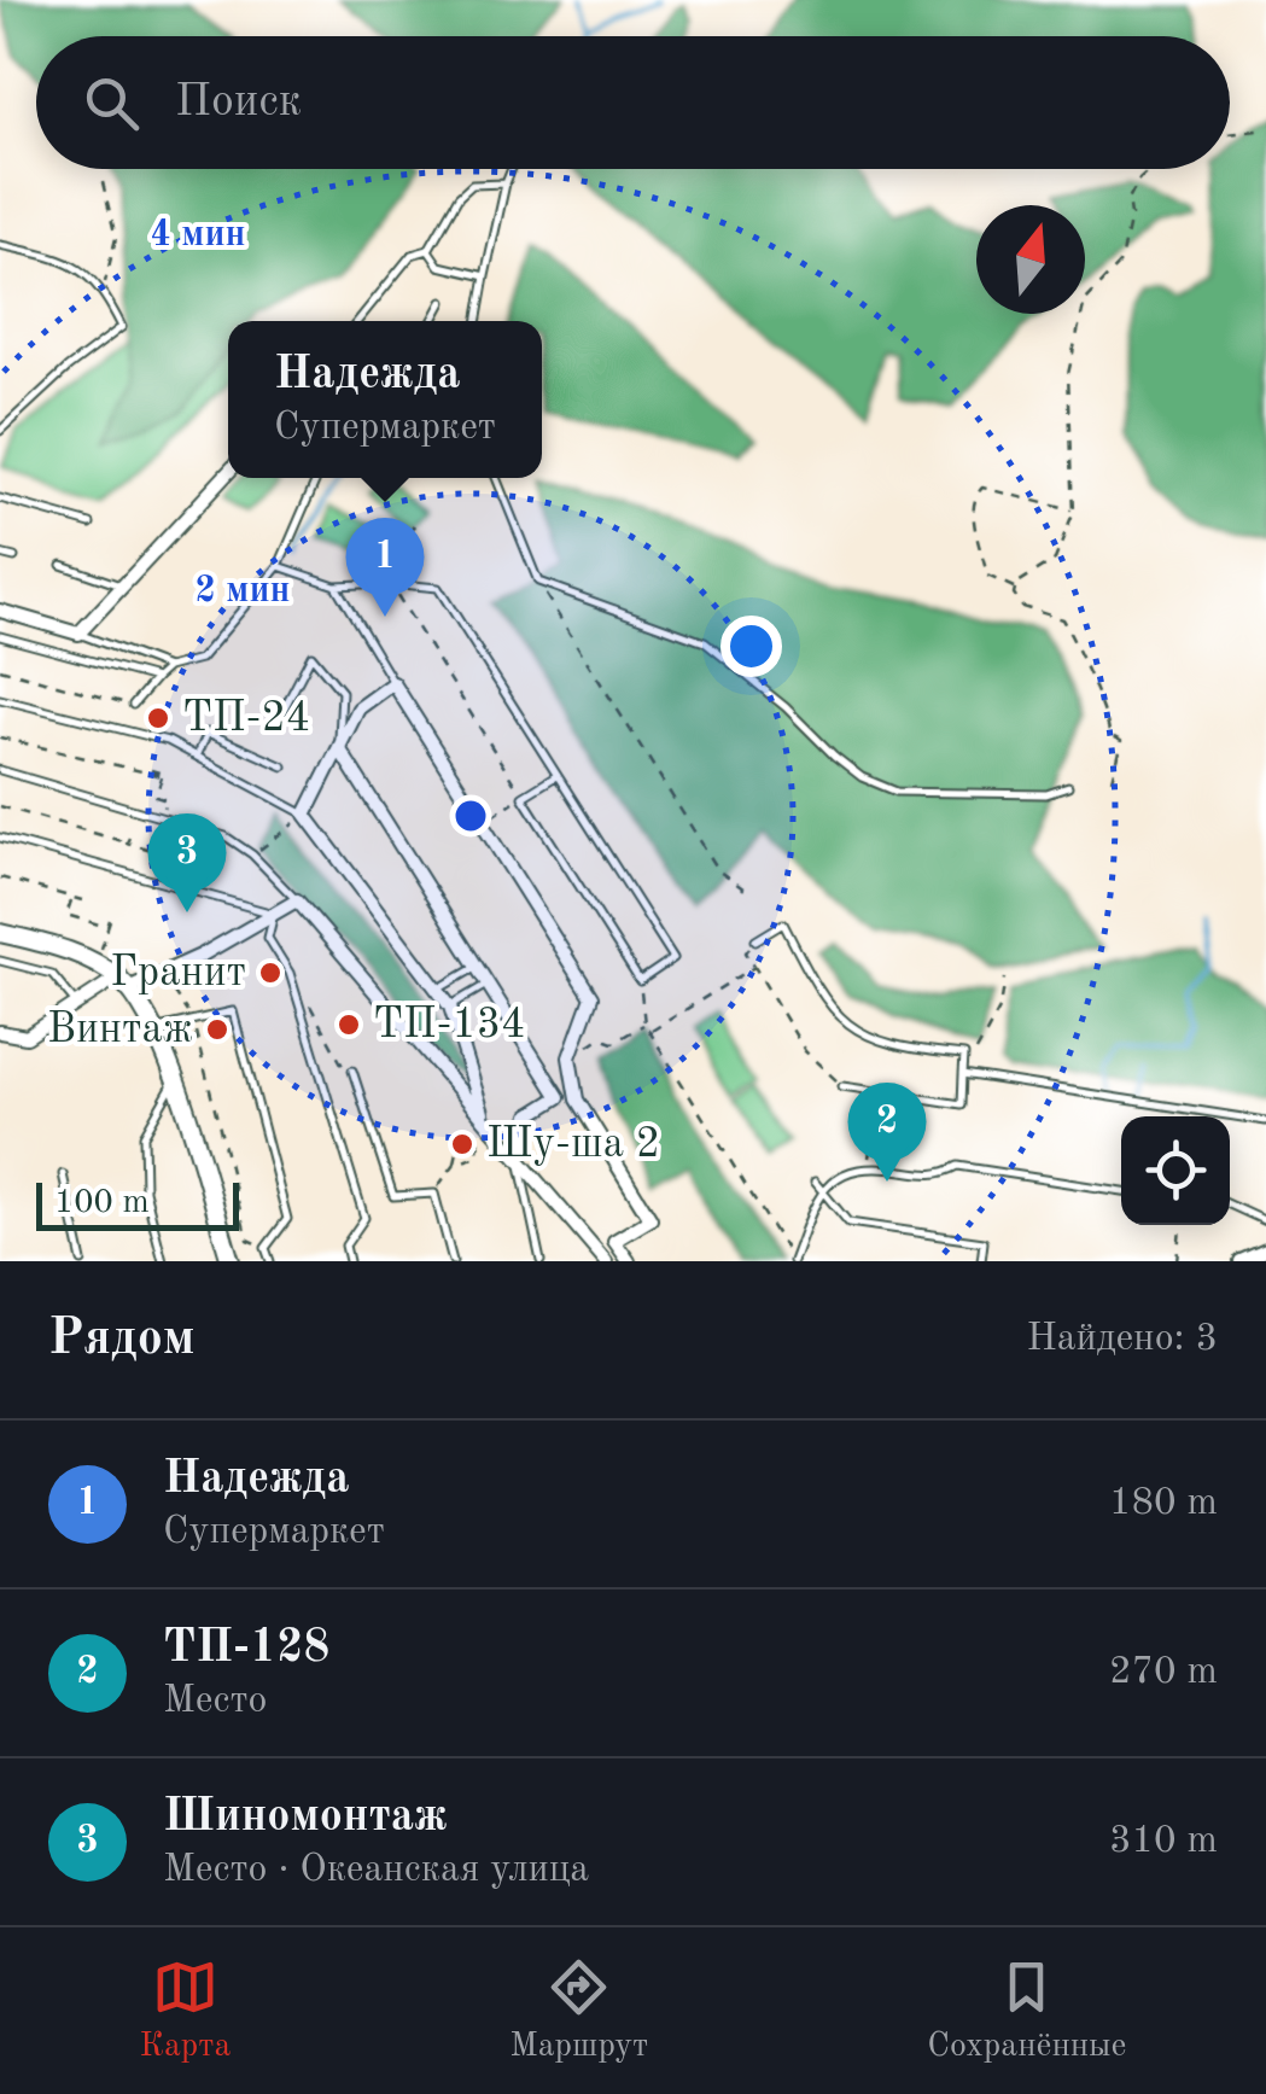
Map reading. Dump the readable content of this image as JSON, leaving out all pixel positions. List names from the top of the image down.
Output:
{
  "places": [
    "ТП-24",
    "Гранит",
    "ТП-134",
    "Винтаж",
    "Шу-ша 2"
  ],
  "scale_bar": "100 m",
  "north": "top",
  "page": {
    "search": "Поиск",
    "popup": ["Надежда", "Супермаркет"],
    "pins": ["1", "3", "2"],
    "scale": "100 m",
    "heading": ["Рядом", "Найдено: 3"],
    "list": [
      {
        "mark": "1",
        "name": "Надежда",
        "note": "Супермаркет",
        "value": "180 m"
      },
      {
        "mark": "2",
        "name": "ТП-128",
        "note": "Место",
        "value": "270 m"
      },
      {
        "mark": "3",
        "name": "Шиномонтаж",
        "note": "Место · Океанская улица",
        "value": "310 m"
      }
    ],
    "nav": ["Карта", "Маршрут", "Сохранённые"]
  },
  "rings": ["4 мин", "2 мин"]
}
